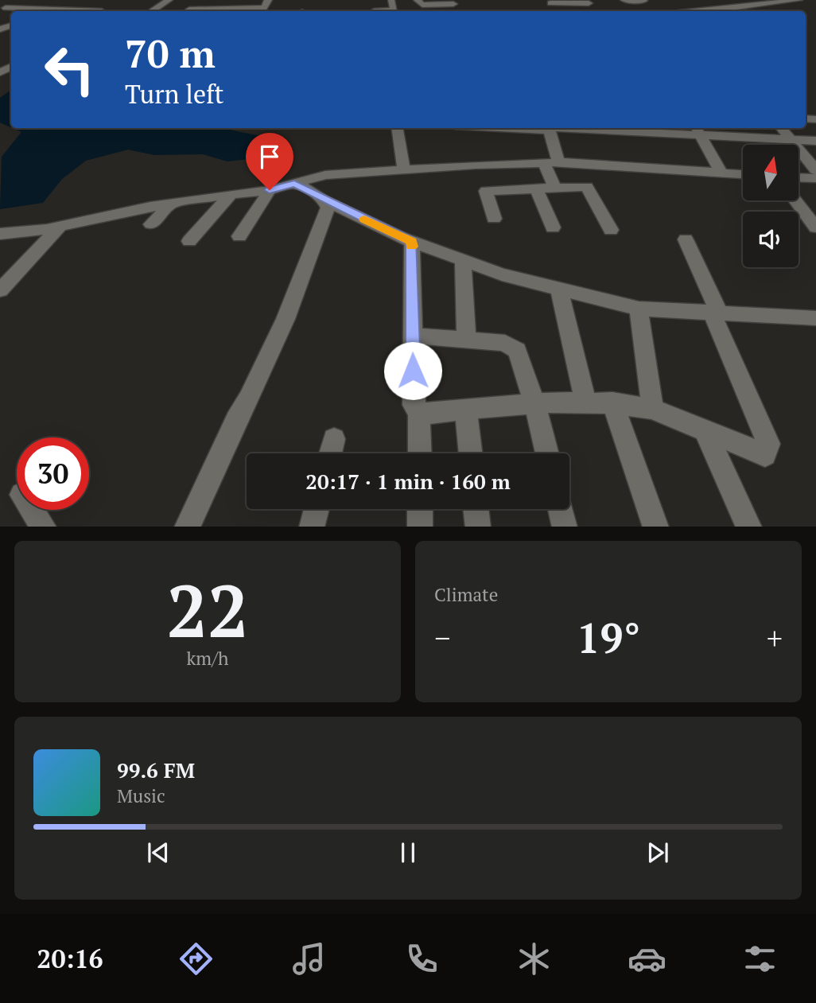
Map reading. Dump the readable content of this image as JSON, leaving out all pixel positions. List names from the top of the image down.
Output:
{
  "north": "top",
  "page": {
    "turn": ["70 m", "Turn left"],
    "limit": "30",
    "trip": "20:17 · 1 min · 160 m",
    "tile": [
      ["22", "km/h"],
      "Climate"
    ],
    "heat": ["−", "19°", "+"],
    "song": ["99.6 FM", "Music"],
    "tabs": "20:16"
  }
}
